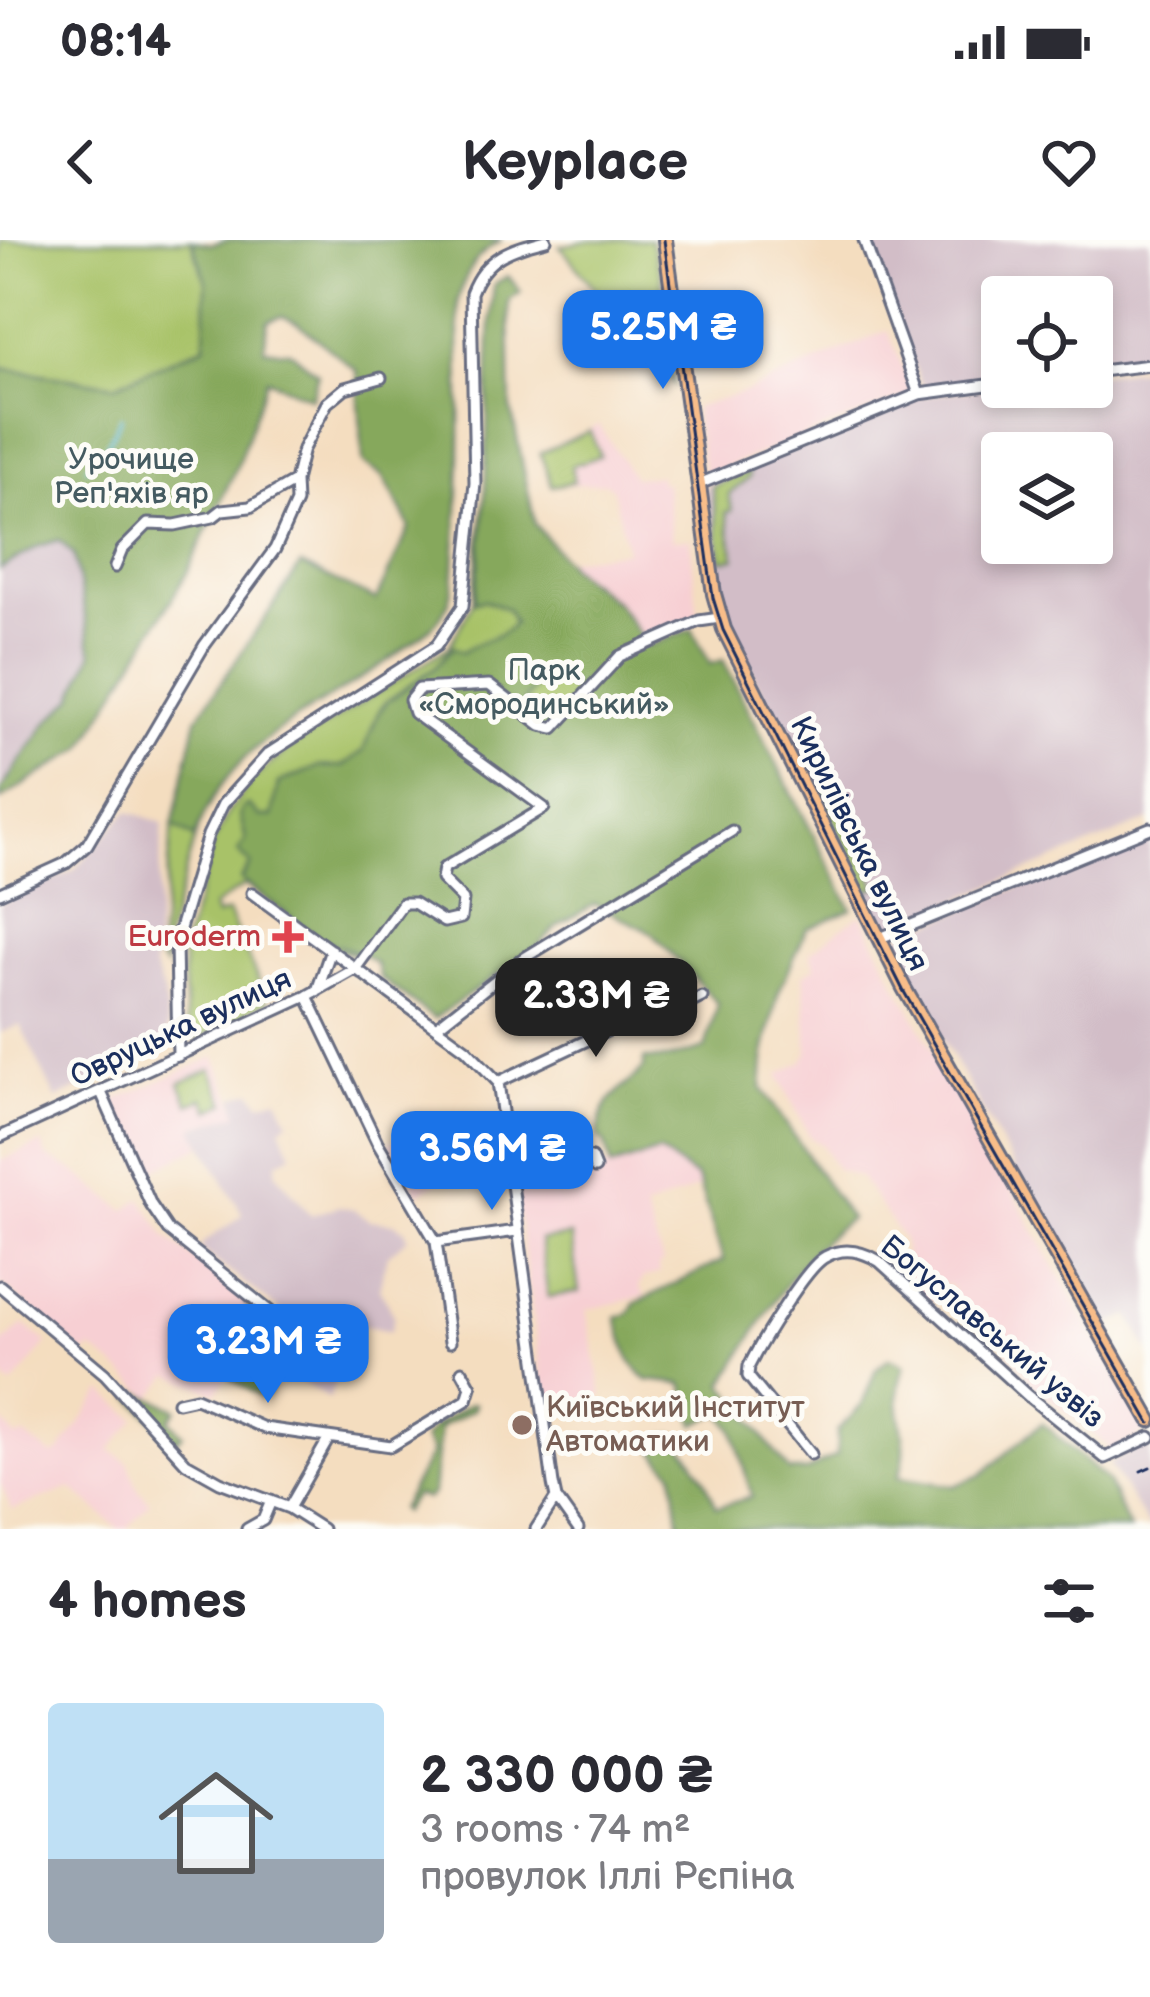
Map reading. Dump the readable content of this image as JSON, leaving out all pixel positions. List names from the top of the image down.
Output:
{
  "streets": {
    "main road": ["Кирилівська вулиця"],
    "street": ["Овруцька вулиця", "Богуславський узвіз"]
  },
  "parks": ["Урочище Реп'яхів яр", "Парк «Смородинський»"],
  "places": {
    "health": ["Euroderm"],
    "other": ["Київський Інститут Автоматики"]
  },
  "page": {
    "status": "08:14",
    "header": "Keyplace",
    "price": [
      "5.25M ₴",
      "2.33M ₴",
      "3.56M ₴",
      "3.23M ₴"
    ],
    "heading": "4 homes",
    "list": [
      {
        "name": "2 330 000 ₴",
        "note": "3 rooms · 74 m² · провулок Іллі Рєпіна"
      }
    ]
  }
}
